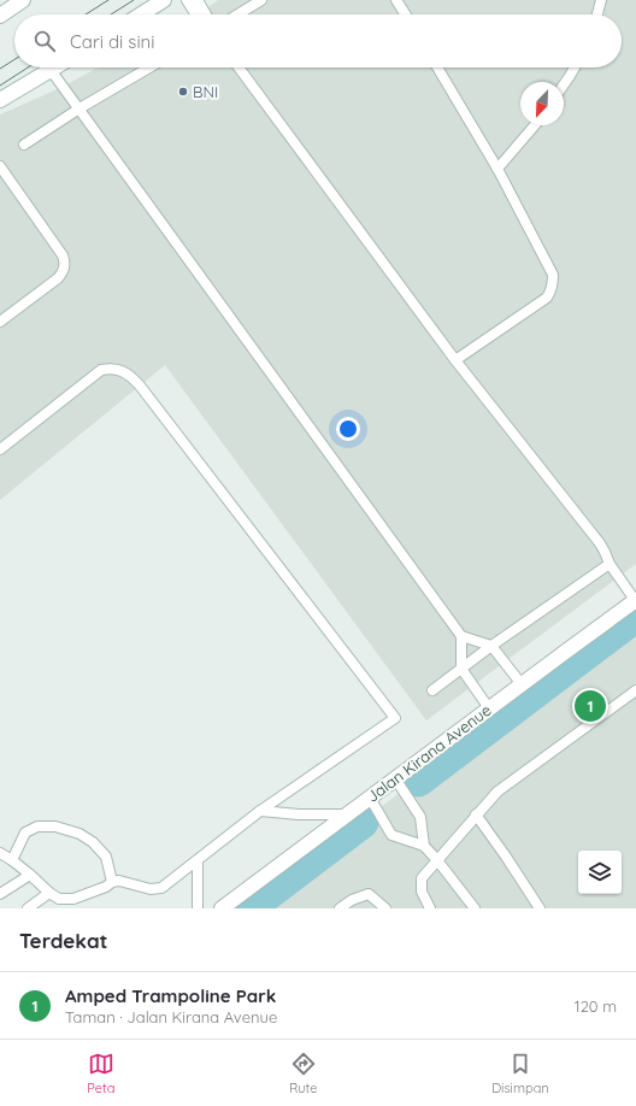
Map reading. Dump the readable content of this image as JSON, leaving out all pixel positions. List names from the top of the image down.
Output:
{
  "streets": {
    "street": ["Jalan Kirana Avenue"]
  },
  "places": ["BNI"],
  "north": "bottom left",
  "page": {
    "search": "Cari di sini",
    "pins": "1",
    "heading": "Terdekat",
    "list": [
      {
        "mark": "1",
        "name": "Amped Trampoline Park",
        "note": "Taman · Jalan Kirana Avenue",
        "value": "120 m"
      }
    ],
    "nav": ["Peta", "Rute", "Disimpan"]
  }
}
